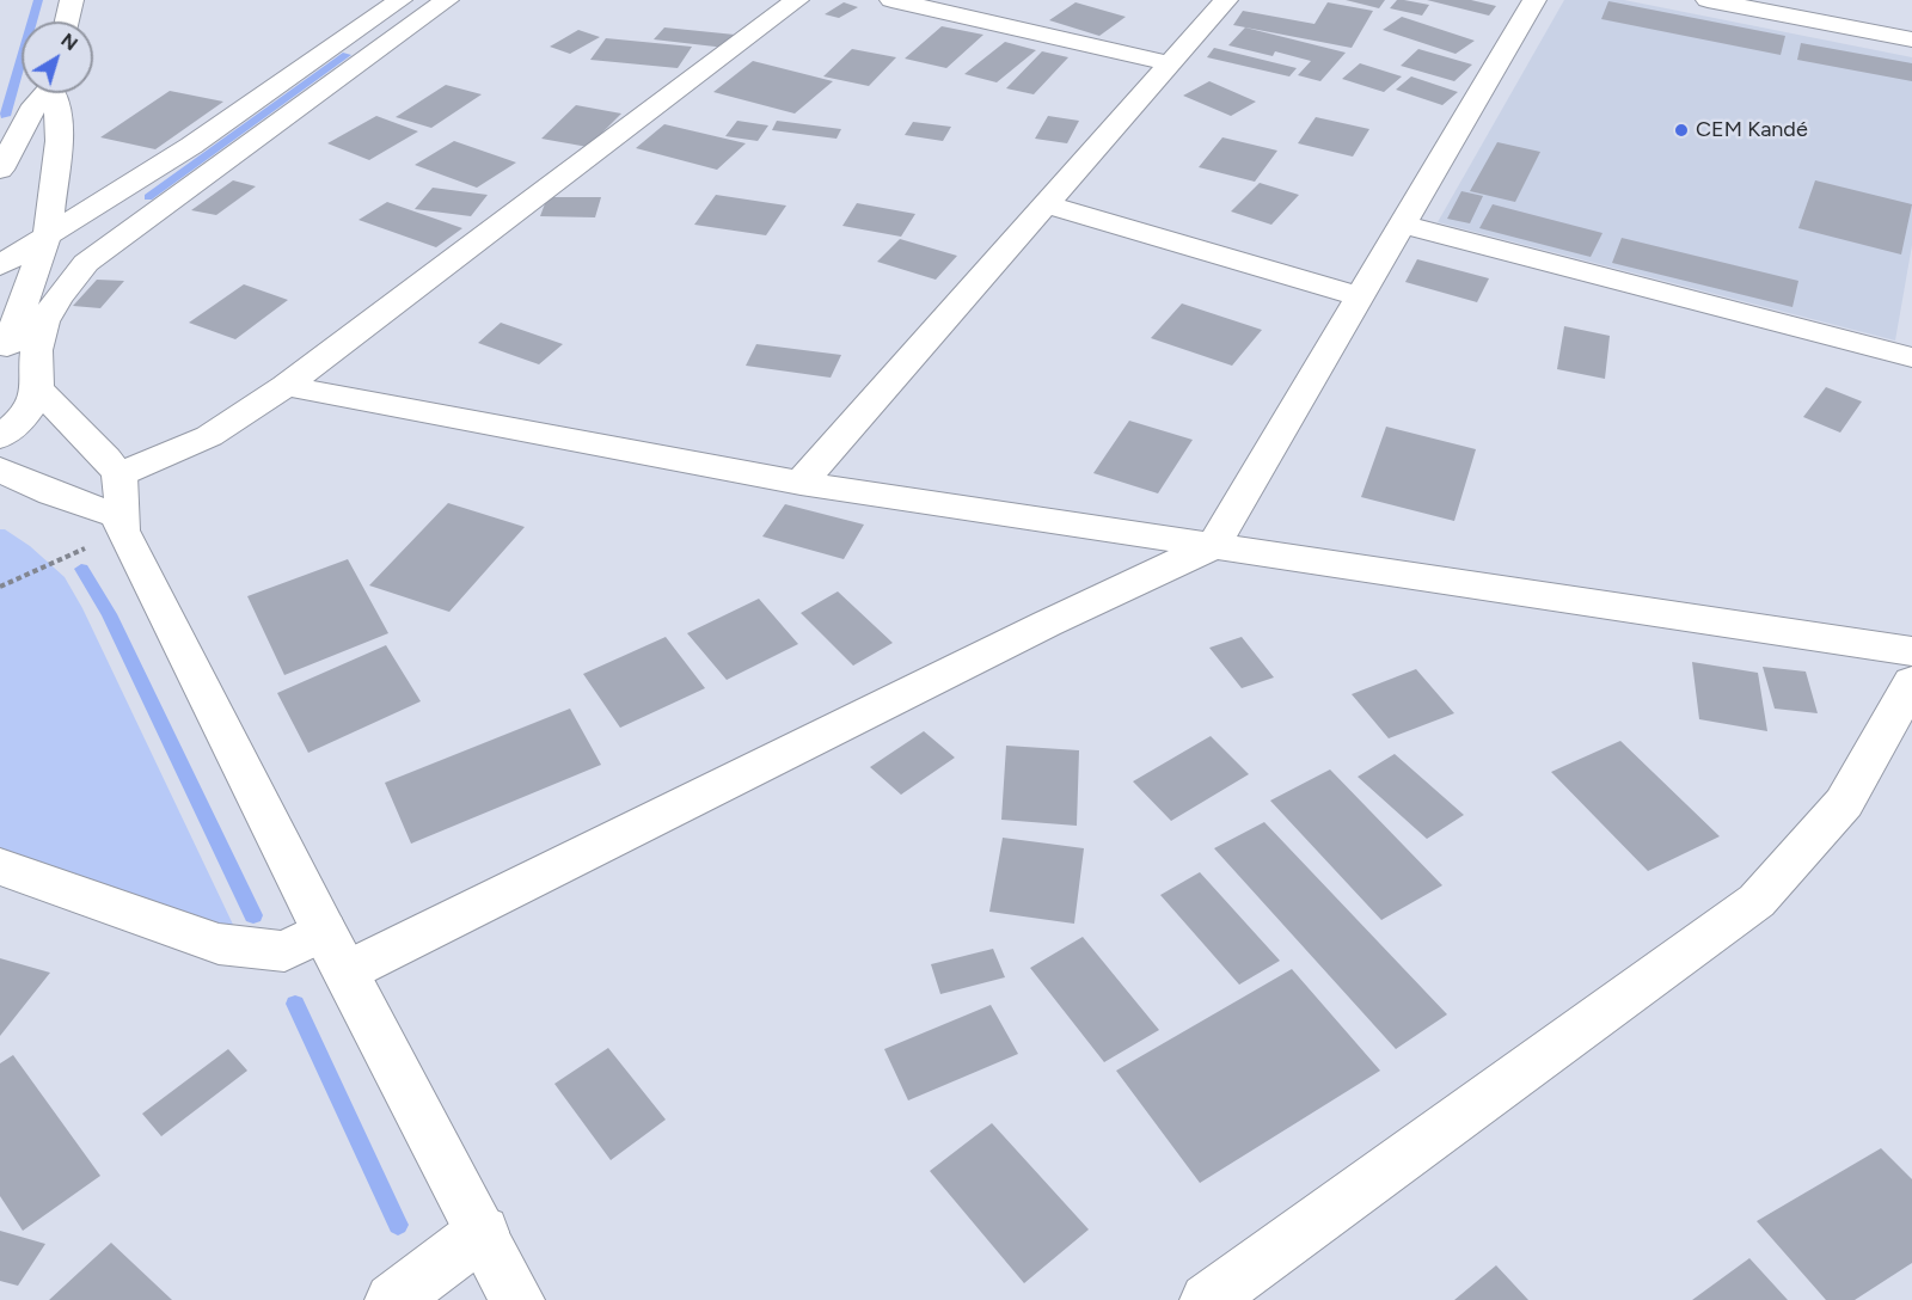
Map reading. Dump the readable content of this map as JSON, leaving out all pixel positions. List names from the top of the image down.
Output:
{
  "places": ["CEM Kandé"],
  "north": "top right"
}
